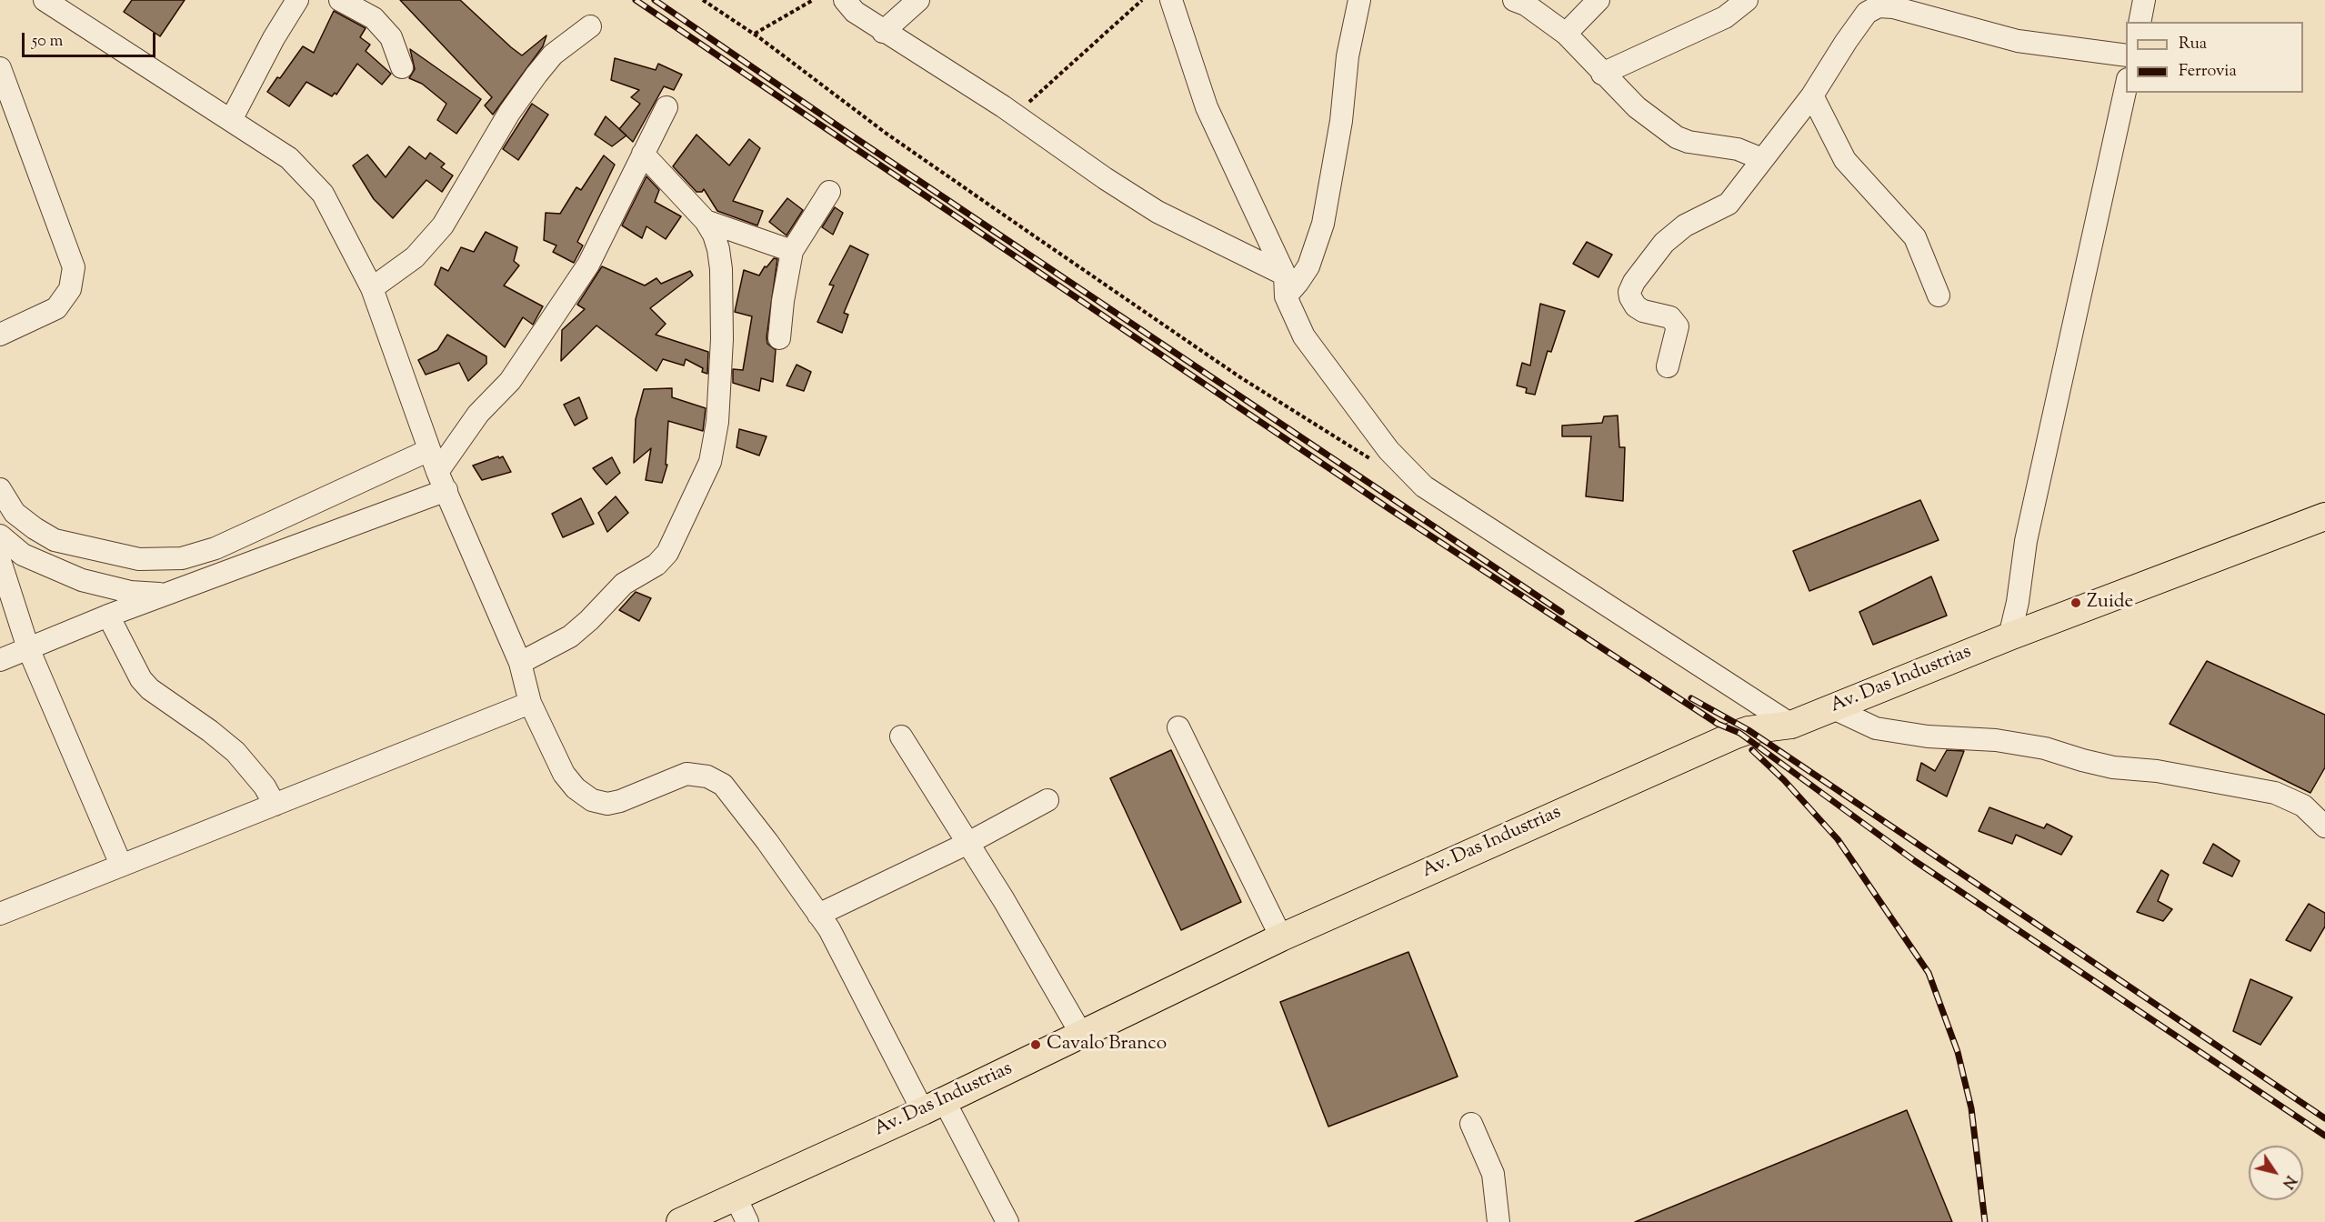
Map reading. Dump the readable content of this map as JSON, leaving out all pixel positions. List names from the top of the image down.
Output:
{
  "streets": {
    "main road": ["Av. Das Industrias"]
  },
  "places": ["Zuide", "Cavalo Branco"],
  "legend": ["Rua", "Ferrovia"],
  "scale_bar": "50 m",
  "north": "bottom right"
}
